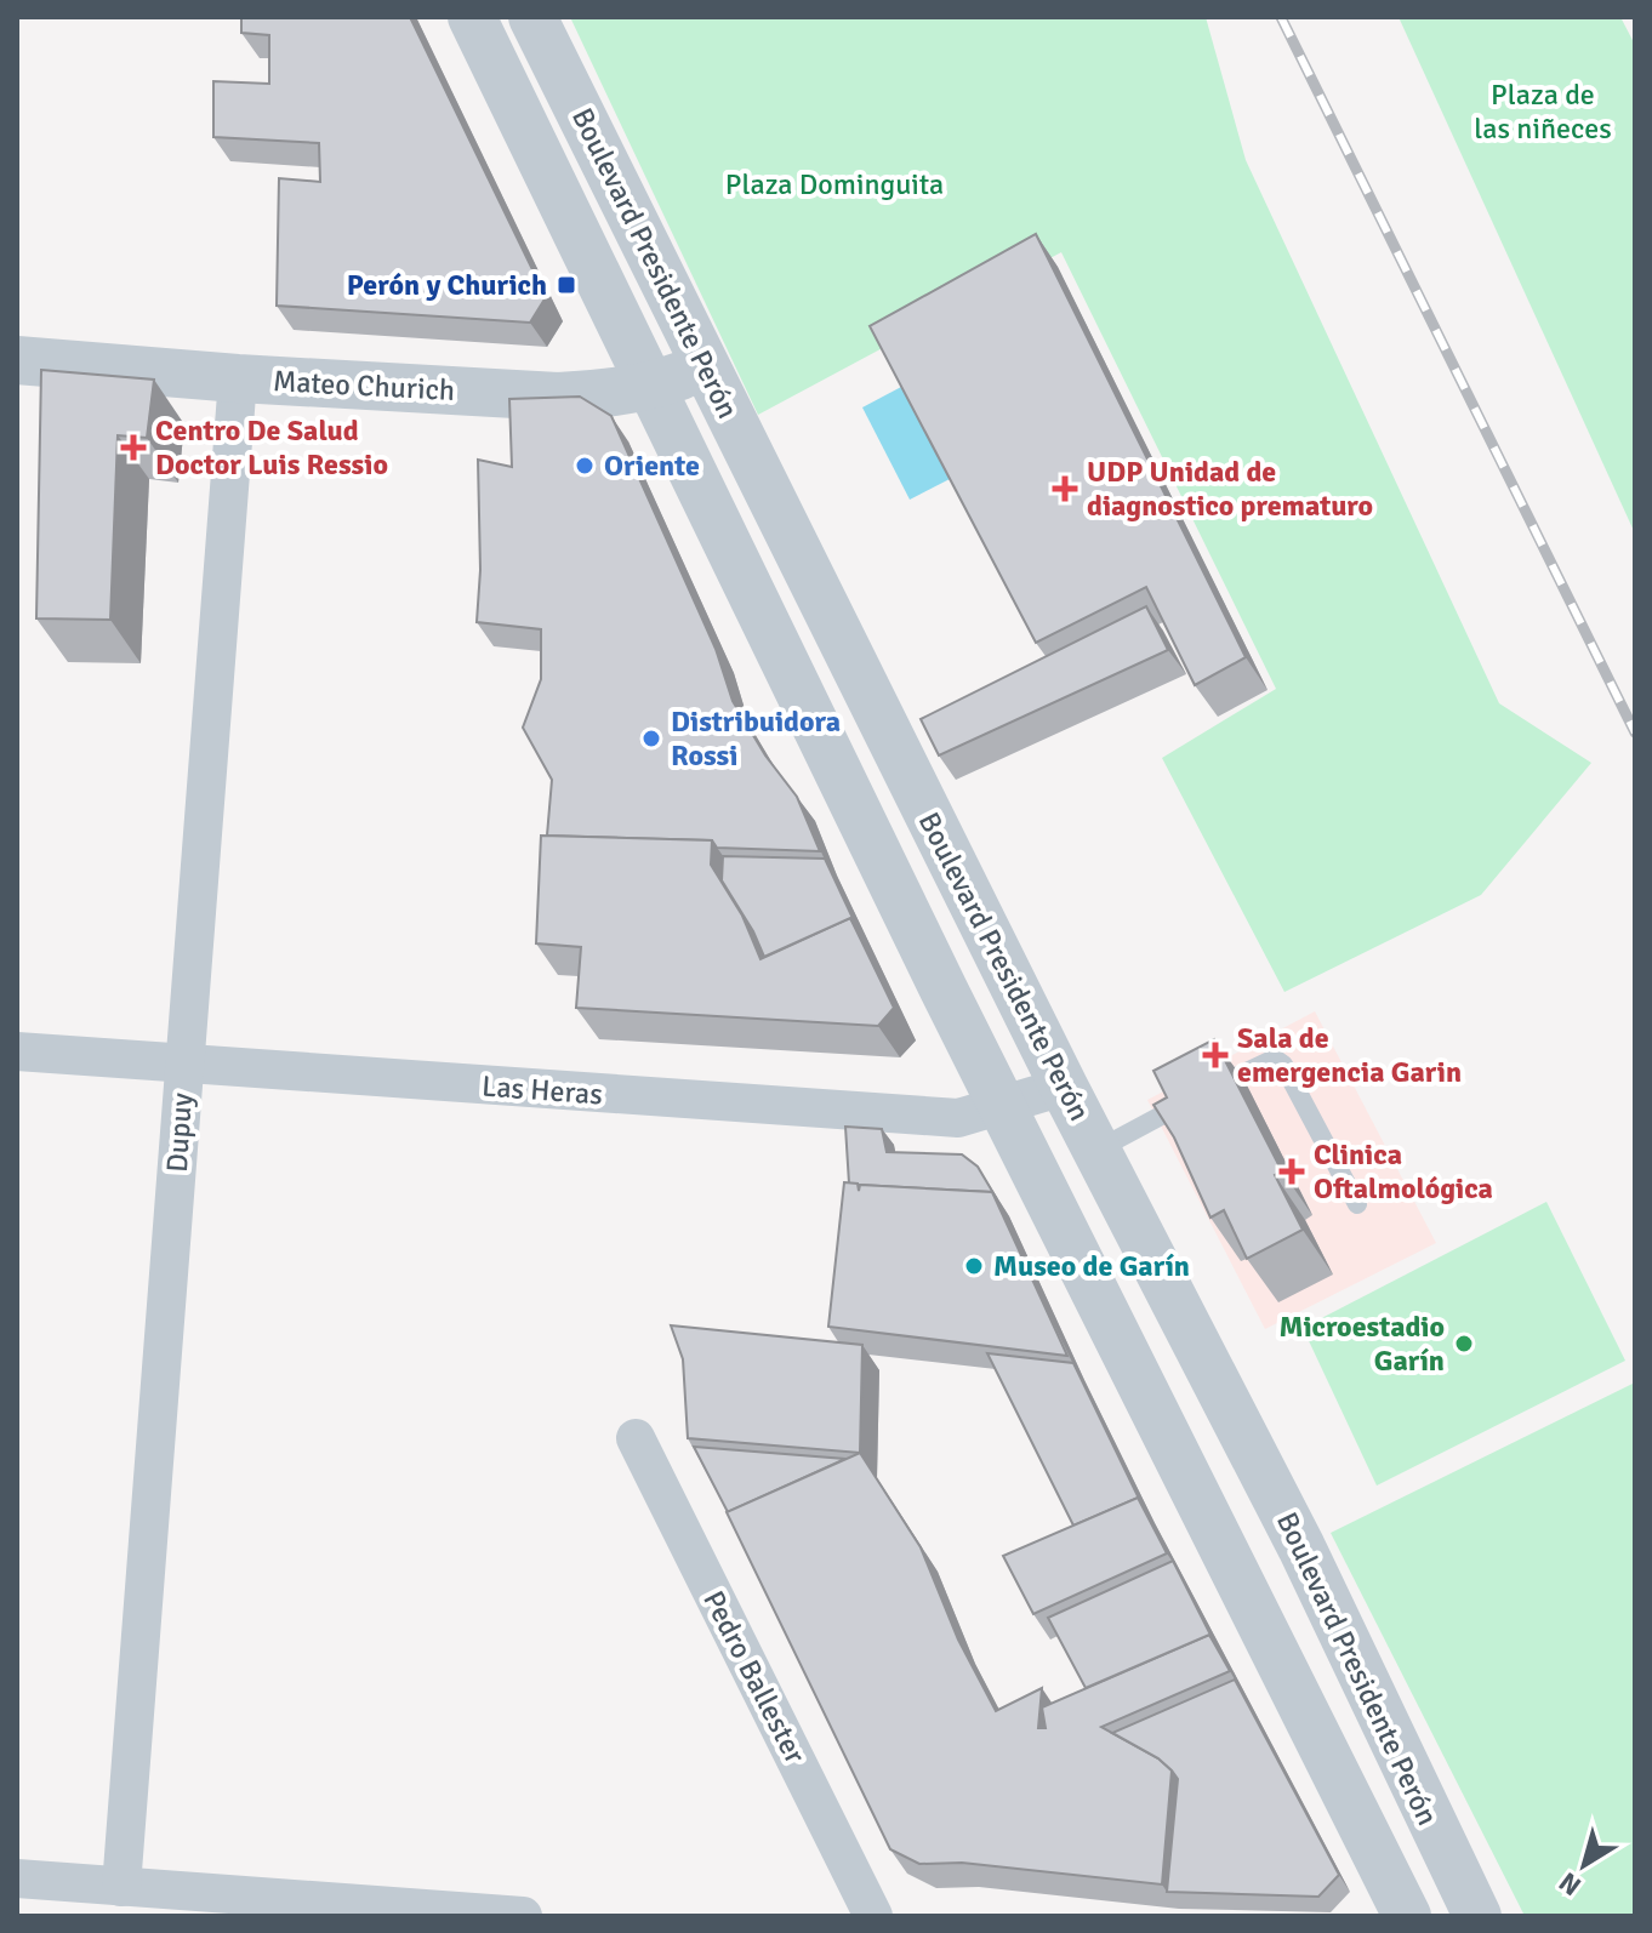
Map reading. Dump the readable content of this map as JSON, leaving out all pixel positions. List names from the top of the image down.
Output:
{
  "streets": {
    "street": [
      "Boulevard Presidente Perón",
      "Mateo Churich",
      "Las Heras",
      "Dupuy",
      "Pedro Ballester"
    ]
  },
  "crossings": [
    ["Boulevard Presidente Perón", "Mateo Churich"],
    ["Boulevard Presidente Perón", "Las Heras"],
    ["Mateo Churich", "Dupuy"],
    ["Las Heras", "Dupuy"]
  ],
  "parks": ["Plaza de las niñeces", "Plaza Dominguita"],
  "places": {
    "transit": ["Perón y Churich"],
    "health": [
      "Centro De Salud Doctor Luis Ressio",
      "UDP Unidad de diagnostico prematuro",
      "Sala de emergencia Garin",
      "Clinica Oftalmológica"
    ],
    "other": [
      "Oriente",
      "Distribuidora Rossi",
      "Museo de Garín",
      "Microestadio Garín"
    ]
  },
  "north": "bottom left"
}
